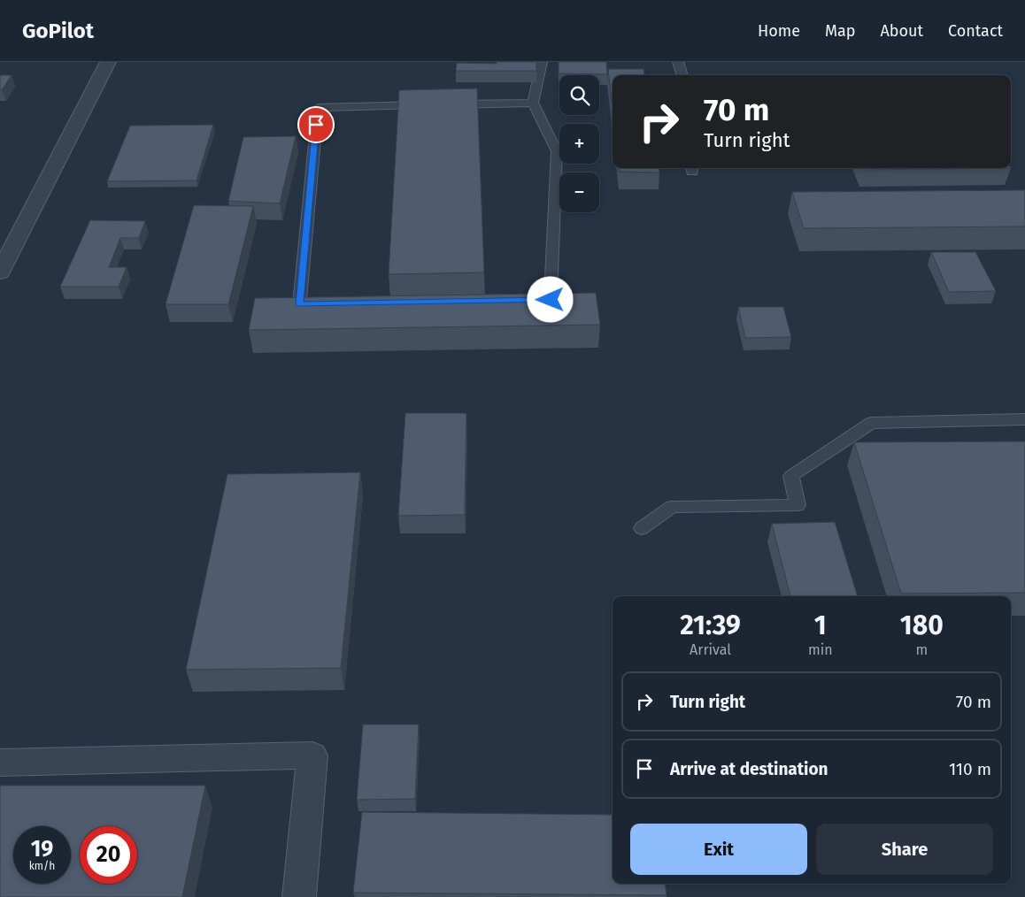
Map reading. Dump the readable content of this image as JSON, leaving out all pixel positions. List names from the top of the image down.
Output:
{
  "page": {
    "header": "GoPilot",
    "nav": [
      "Home",
      "Map",
      "About",
      "Contact"
    ],
    "map_buttons": ["+", "−"],
    "turn": ["70 m", "Turn right"],
    "eta": [
      "21:39",
      "Arrival",
      "1",
      "min",
      "180",
      "m"
    ],
    "list": [
      {
        "name": "Turn right",
        "value": "70 m"
      },
      {
        "name": "Arrive at destination",
        "value": "110 m"
      }
    ],
    "buttons": ["Exit", "Share"],
    "speed": "19 km/h",
    "limit": "20"
  }
}
